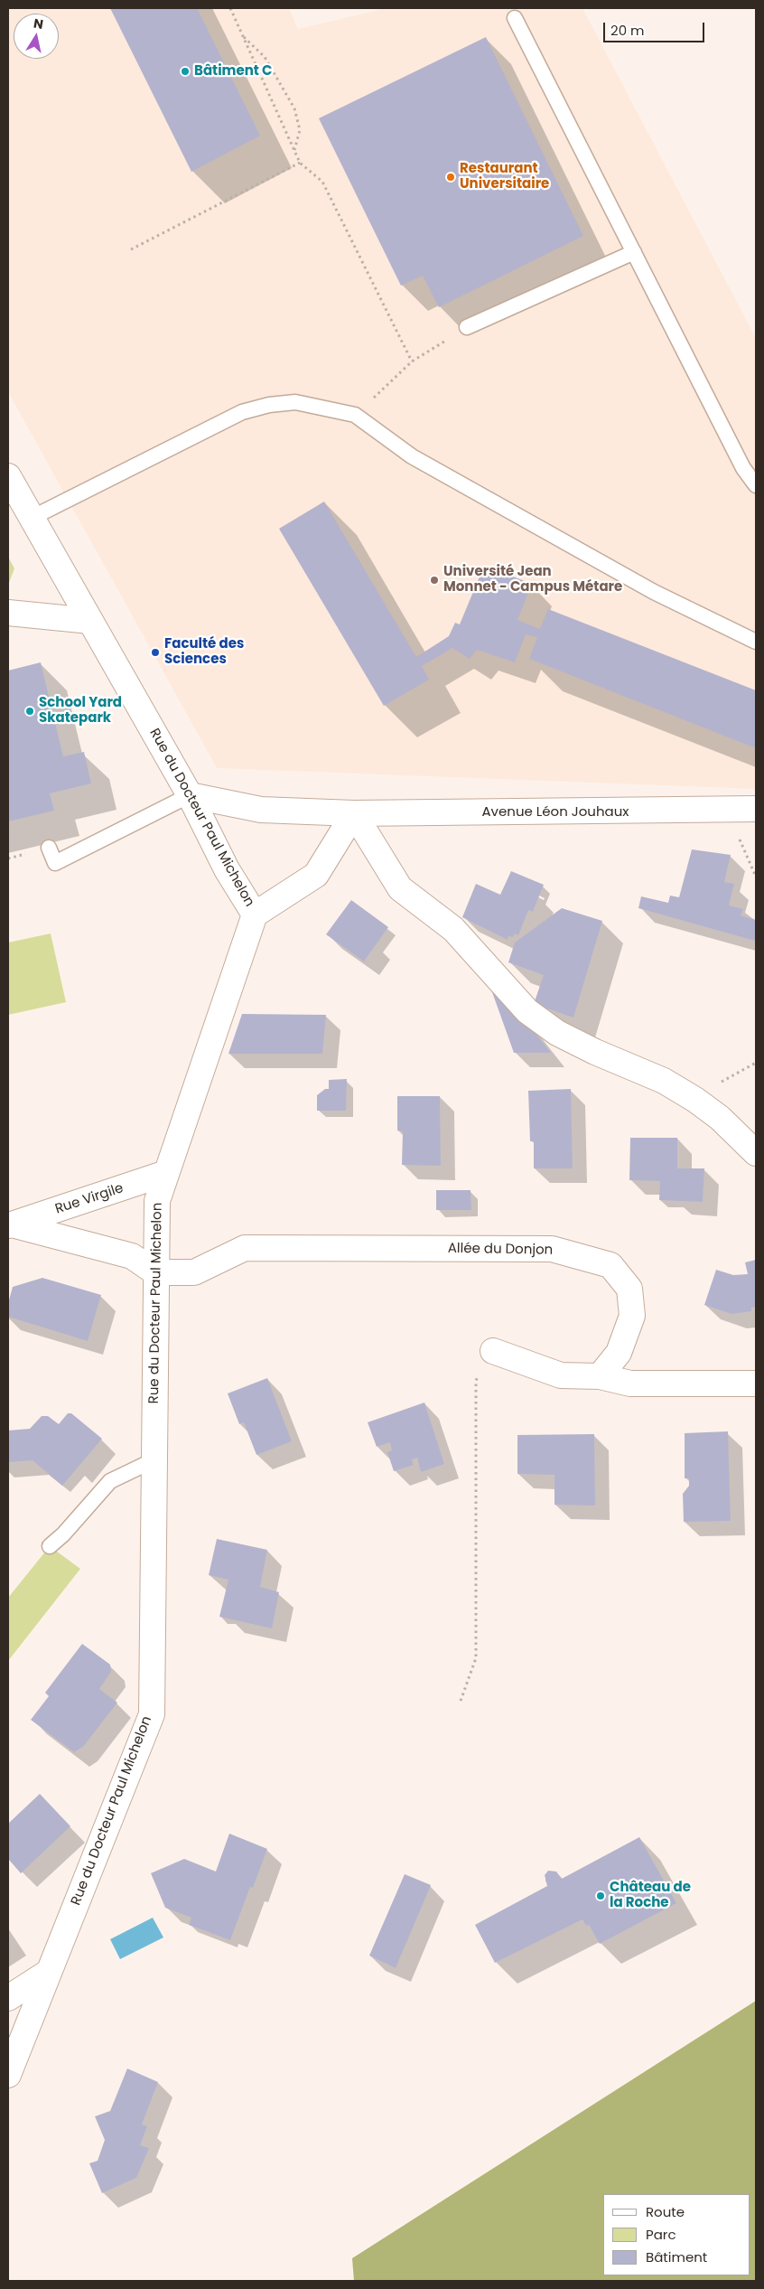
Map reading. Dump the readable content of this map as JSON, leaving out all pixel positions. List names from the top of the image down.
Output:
{
  "streets": {
    "street": [
      "Avenue Léon Jouhaux",
      "Rue du Docteur Paul Michelon",
      "Rue Virgile",
      "Allée du Donjon"
    ]
  },
  "crossings": [
    ["Avenue Léon Jouhaux", "Rue du Docteur Paul Michelon"],
    ["Rue du Docteur Paul Michelon", "Rue Virgile"],
    ["Rue du Docteur Paul Michelon", "Allée du Donjon"],
    ["Rue Virgile", "Allée du Donjon"]
  ],
  "places": [
    "Bâtiment C",
    "Restaurant Universitaire",
    "Université Jean Monnet - Campus Métare",
    "Faculté des Sciences",
    "School Yard Skatepark",
    "Château de la Roche"
  ],
  "legend": ["Route", "Parc", "Bâtiment"],
  "scale_bar": "20 m",
  "north": "top"
}
